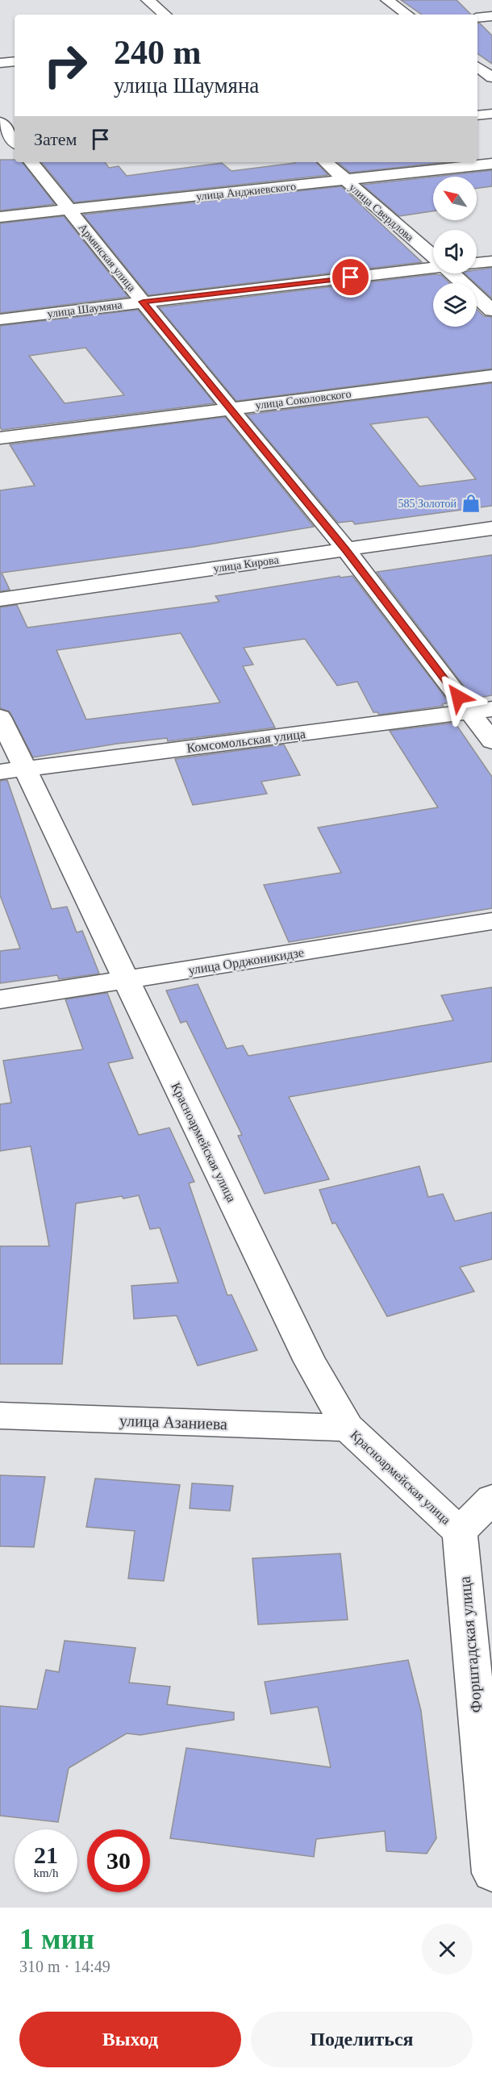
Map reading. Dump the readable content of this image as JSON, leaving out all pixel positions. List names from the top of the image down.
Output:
{
  "streets": {
    "street": [
      "улица Анджиевского",
      "улица Свердлова",
      "Армянская улица",
      "улица Шаумяна",
      "улица Соколовского",
      "улица Кирова",
      "Комсомольская улица",
      "улица Орджоникидзе",
      "Красноармейская улица",
      "улица Азаниева",
      "Форштадская улица"
    ]
  },
  "crossings": [
    ["улица Анджиевского", "улица Свердлова"],
    ["улица Анджиевского", "Армянская улица"],
    ["Армянская улица", "улица Шаумяна"],
    ["Армянская улица", "улица Соколовского"],
    ["Армянская улица", "улица Кирова"],
    ["Армянская улица", "Комсомольская улица"],
    ["Комсомольская улица", "Красноармейская улица"],
    ["улица Орджоникидзе", "Красноармейская улица"],
    ["Красноармейская улица", "улица Азаниева"],
    ["Красноармейская улица", "Форштадская улица"]
  ],
  "places": {
    "shop": ["585 Золотой"]
  },
  "north": "top left",
  "page": {
    "turn": ["240 m", "улица Шаумяна"],
    "then": "Затем",
    "speed": "21 km/h",
    "limit": "30",
    "heading": ["1 мин", "310 m · 14:49"],
    "buttons": ["Выход", "Поделиться"]
  }
}
